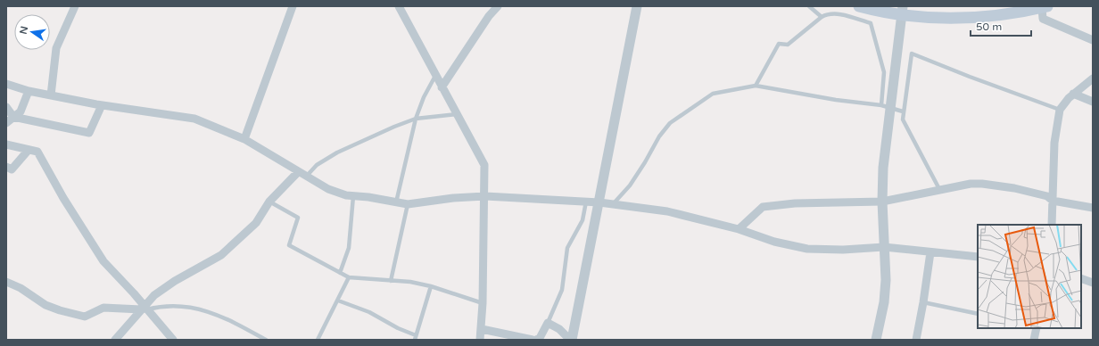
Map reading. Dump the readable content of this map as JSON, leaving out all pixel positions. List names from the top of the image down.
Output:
{
  "scale_bar": "50 m",
  "north": "left"
}
